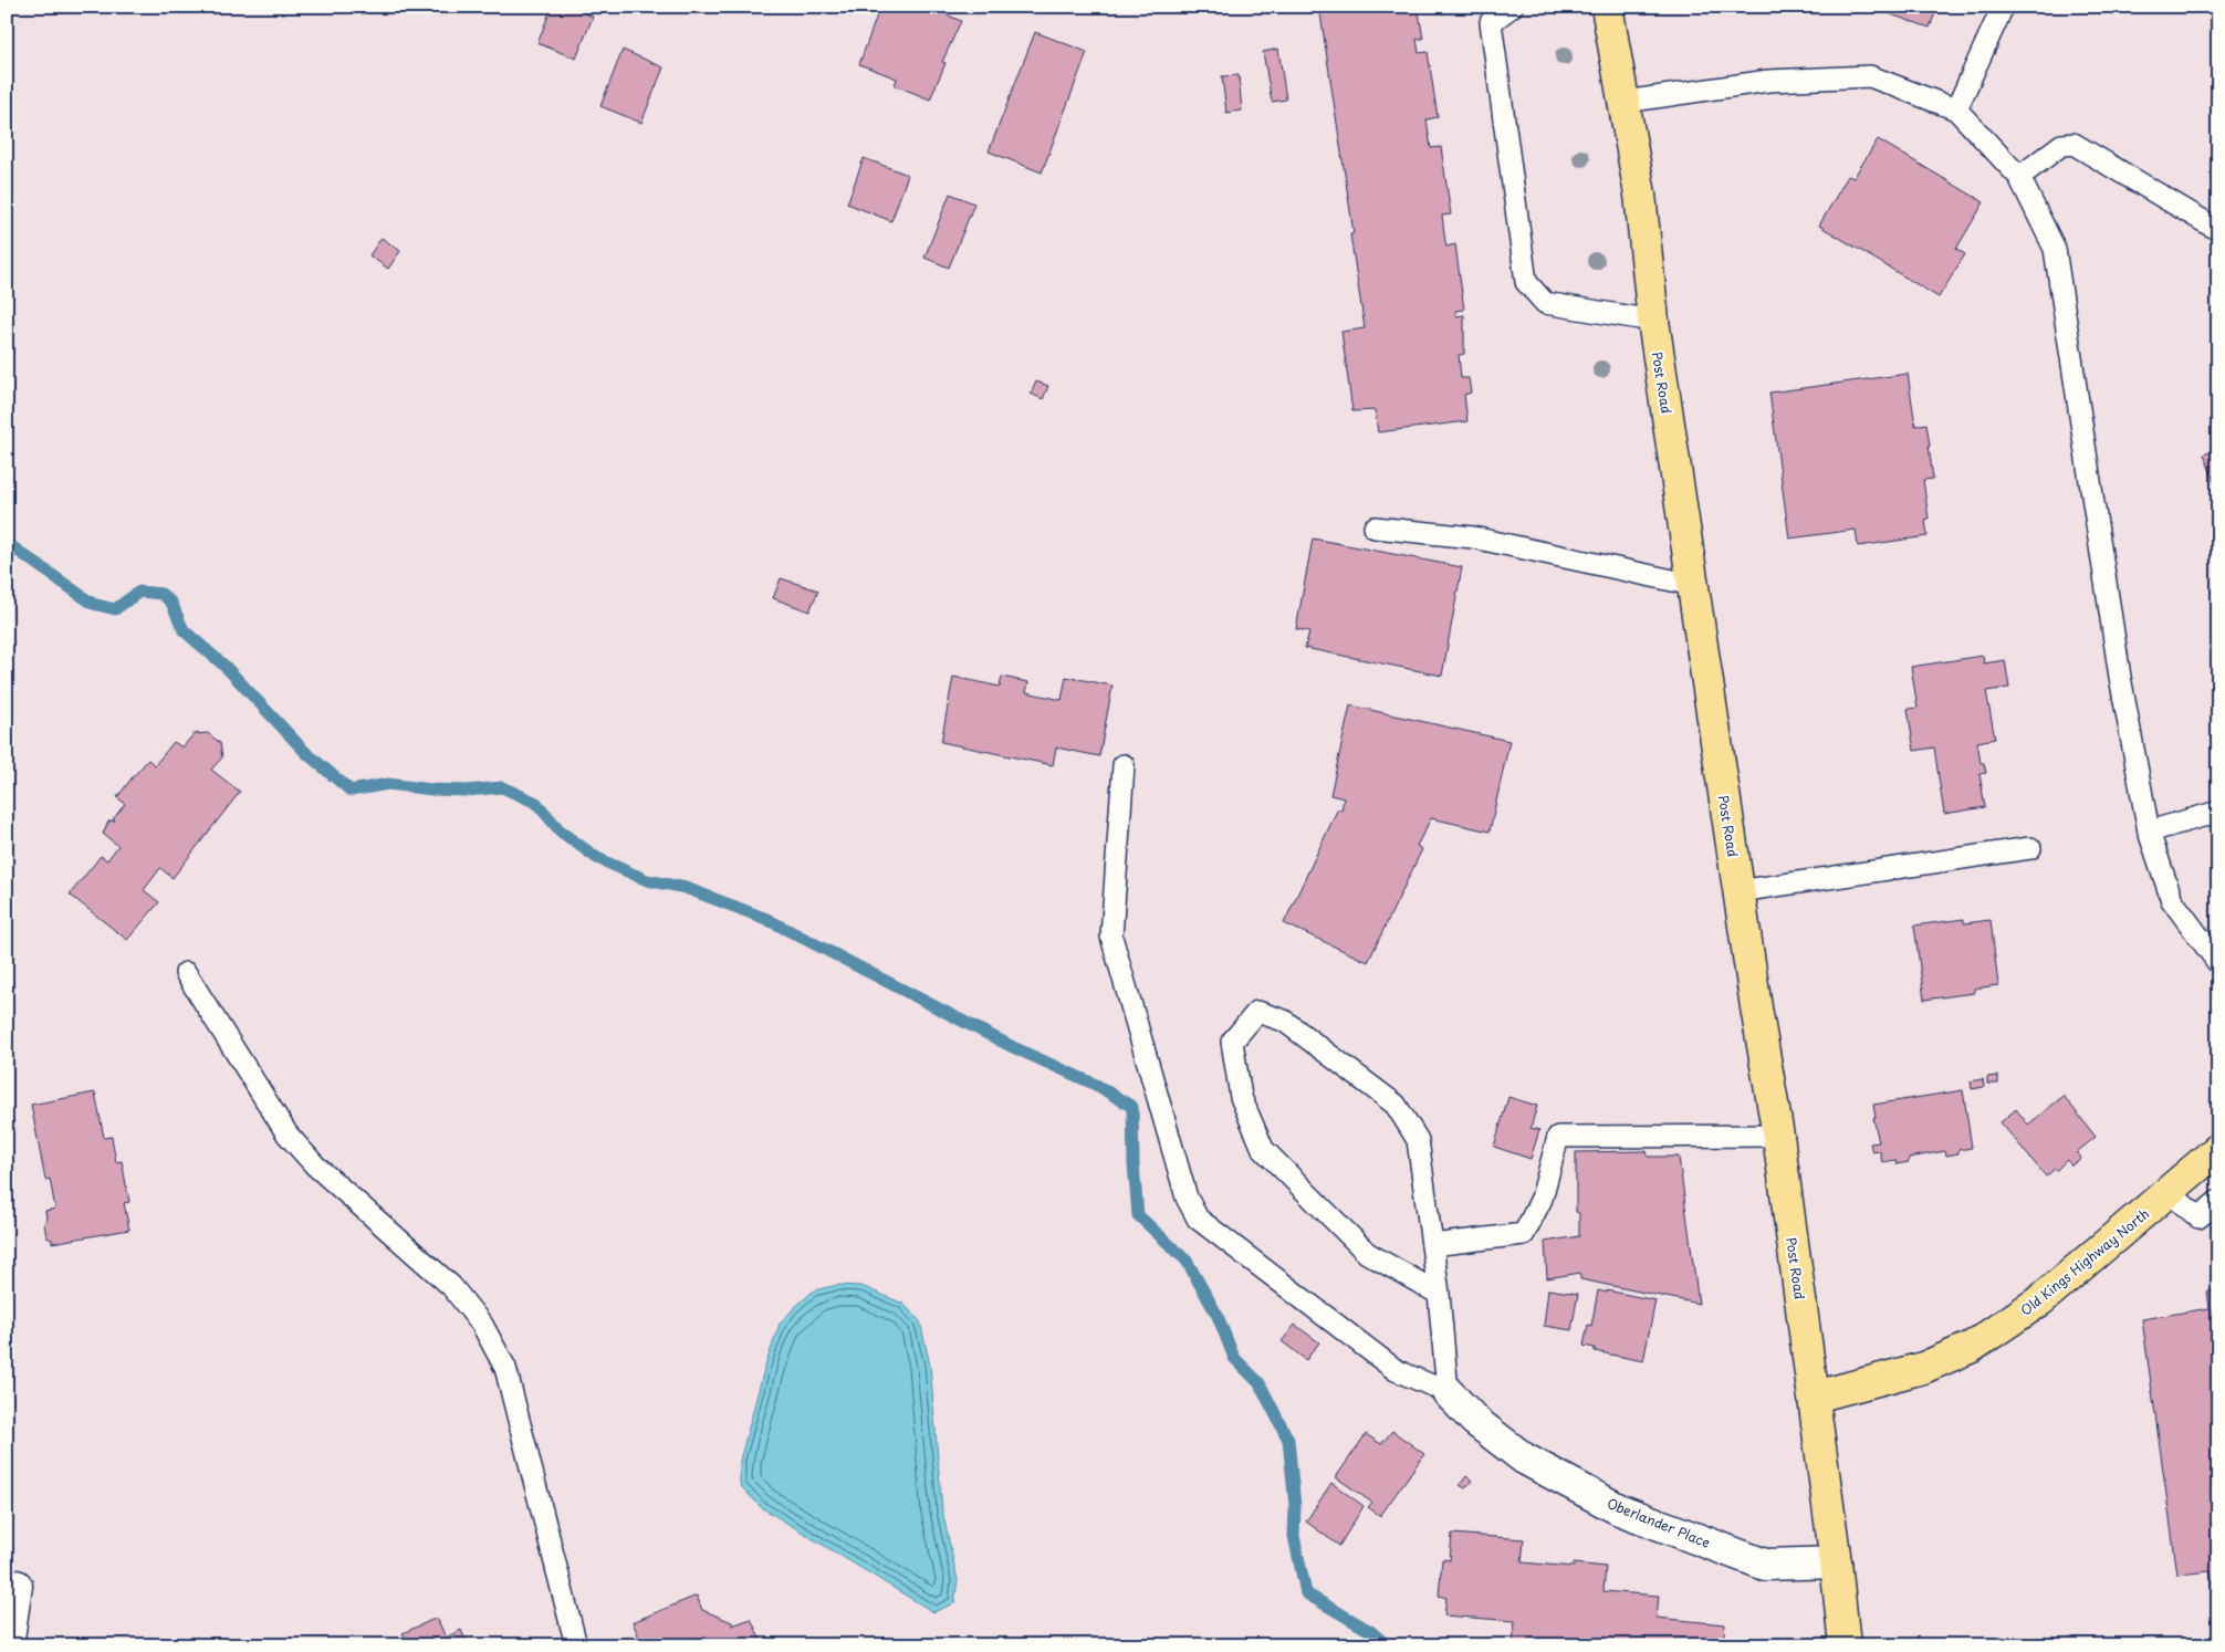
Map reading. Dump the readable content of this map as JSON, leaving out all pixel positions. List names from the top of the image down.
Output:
{
  "streets": {
    "main road": ["Post Road", "Old Kings Highway North"],
    "street": ["Oberlander Place"]
  },
  "crossings": [
    ["Post Road", "Old Kings Highway North"],
    ["Post Road", "Oberlander Place"]
  ]
}
